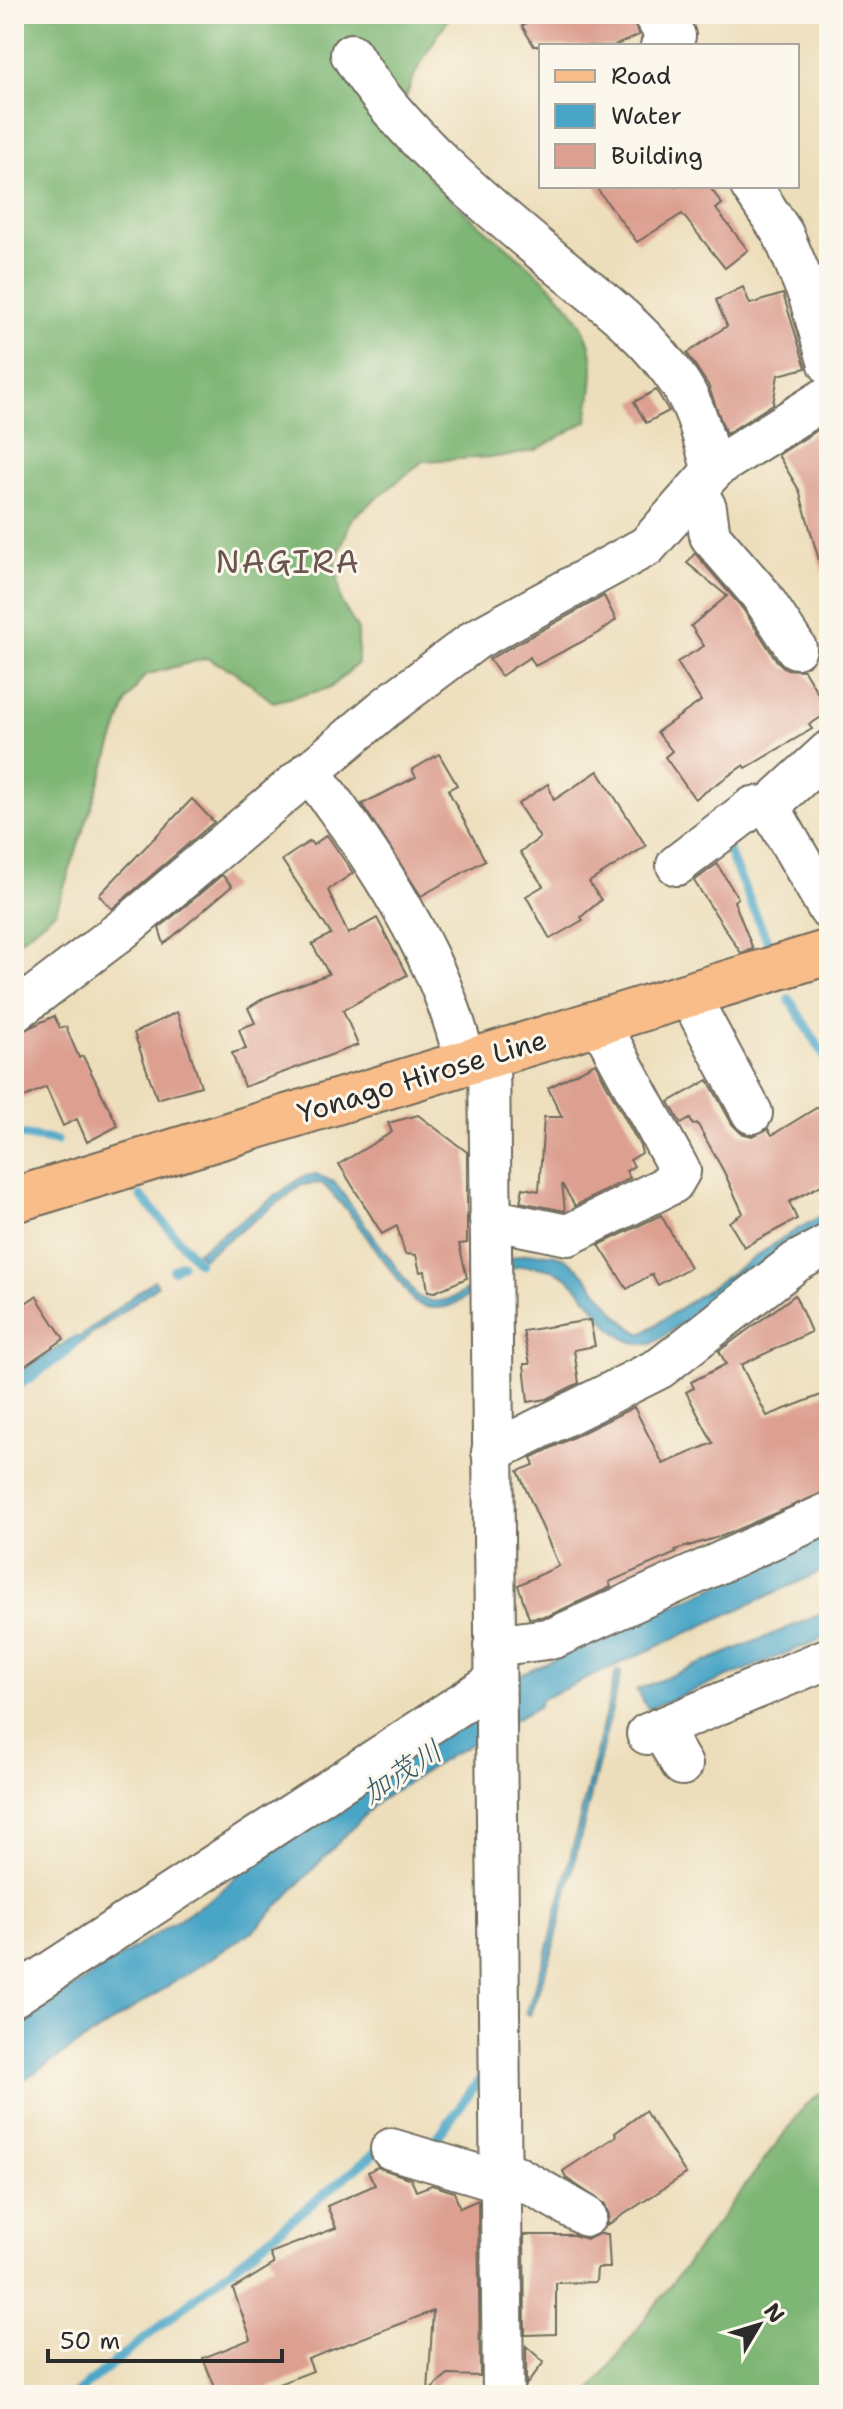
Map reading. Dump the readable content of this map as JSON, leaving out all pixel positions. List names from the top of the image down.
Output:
{
  "streets": {
    "main road": ["Yonago Hirose Line"]
  },
  "districts": ["NAGIRA"],
  "water": ["加茂川"],
  "legend": ["Road", "Water", "Building"],
  "scale_bar": "50 m",
  "north": "top right"
}
